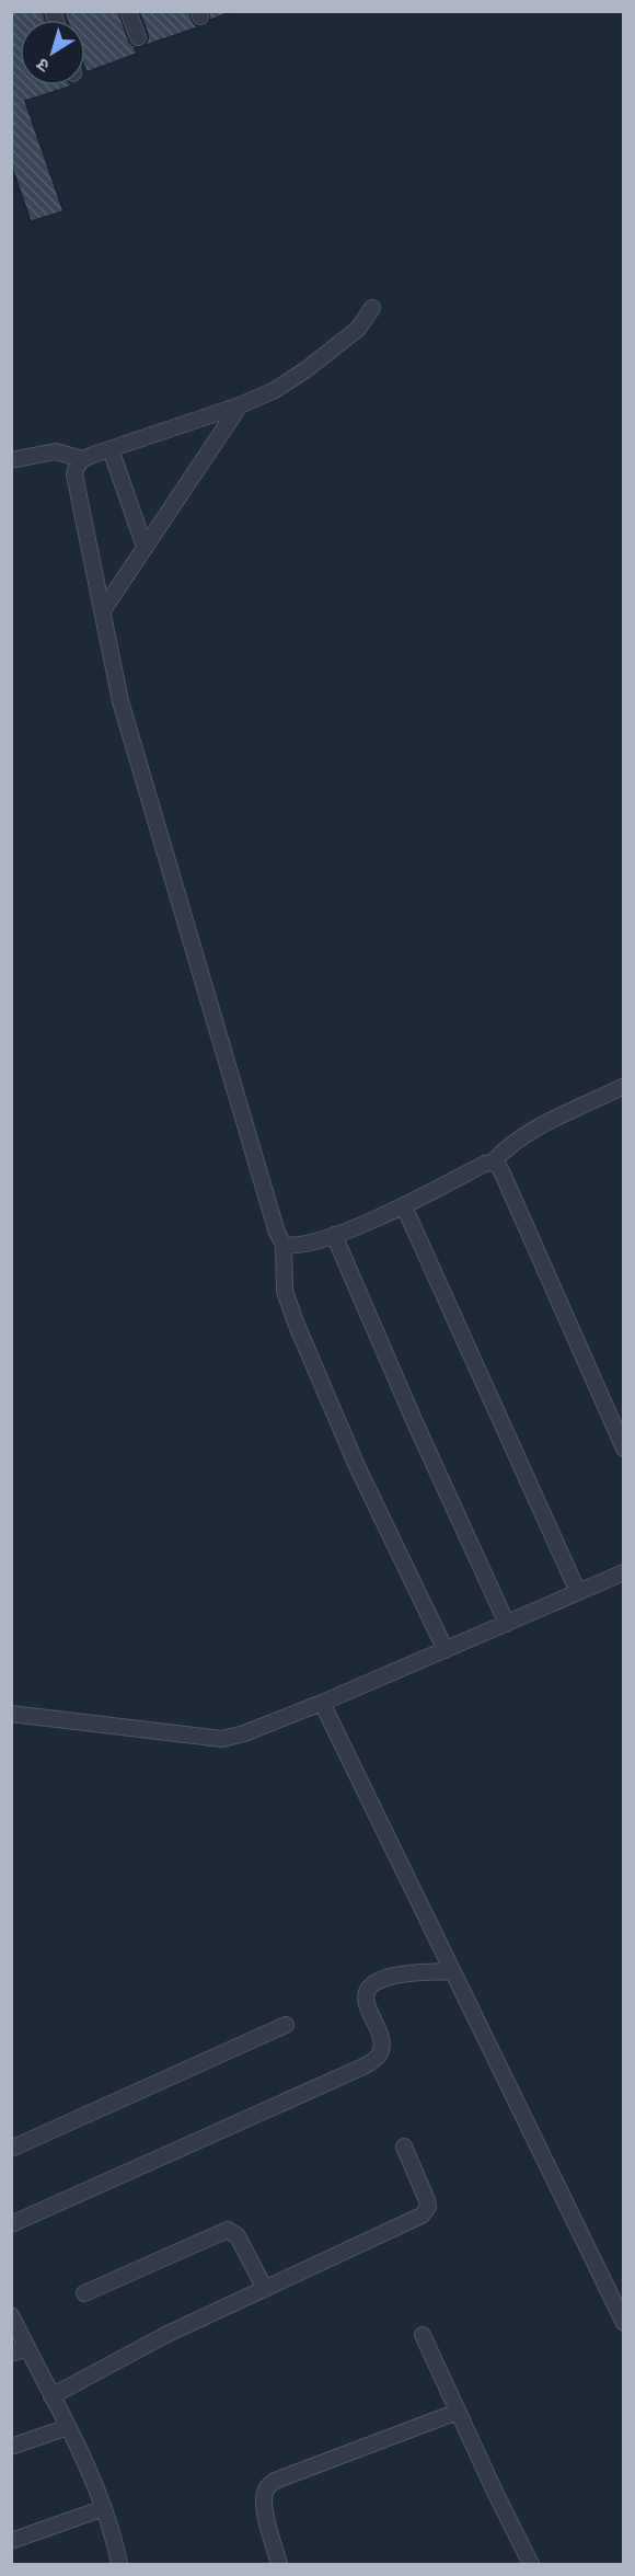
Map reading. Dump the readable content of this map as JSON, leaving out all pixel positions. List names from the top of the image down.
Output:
{
  "north": "bottom left"
}
